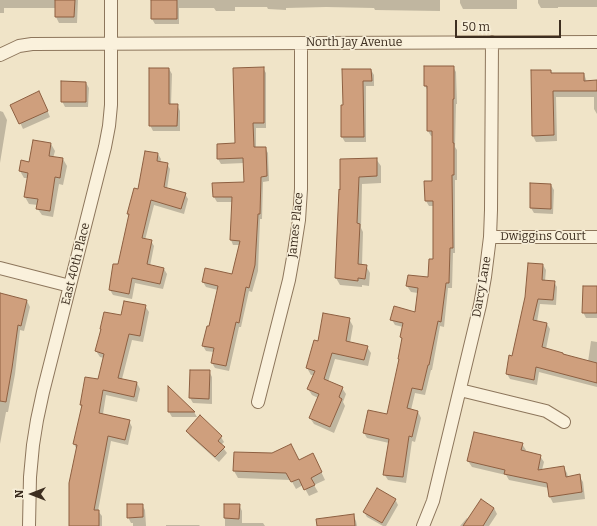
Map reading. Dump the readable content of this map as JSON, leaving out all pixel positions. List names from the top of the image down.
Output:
{
  "streets": {
    "street": [
      "North Jay Avenue",
      "James Place",
      "Dwiggins Court",
      "East 40th Place",
      "Darcy Lane"
    ]
  },
  "crossings": [
    ["North Jay Avenue", "James Place"],
    ["North Jay Avenue", "East 40th Place"],
    ["North Jay Avenue", "Darcy Lane"],
    ["Dwiggins Court", "Darcy Lane"]
  ],
  "scale_bar": "50 m",
  "north": "left"
}
